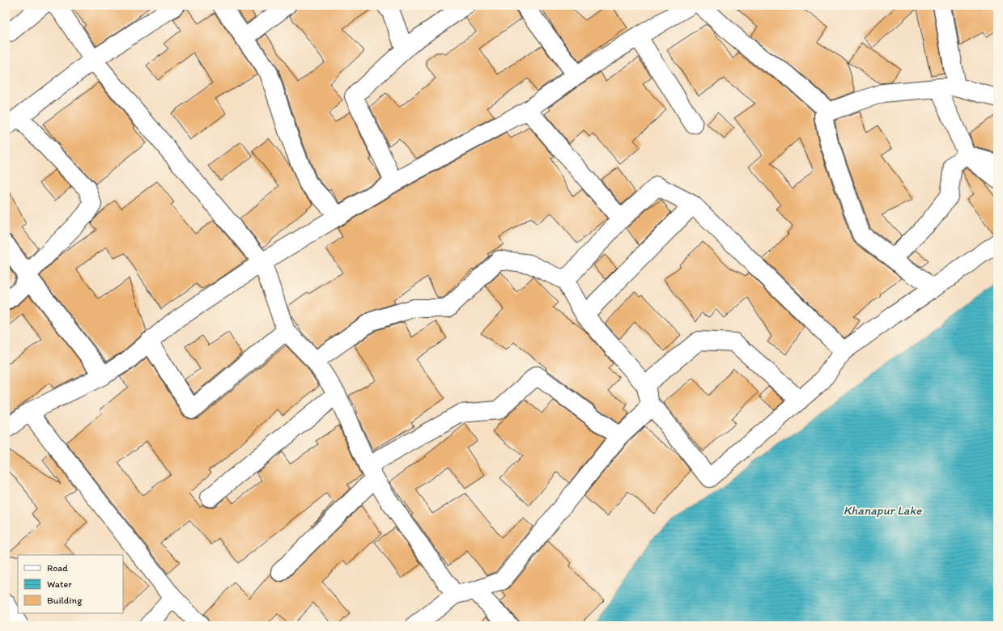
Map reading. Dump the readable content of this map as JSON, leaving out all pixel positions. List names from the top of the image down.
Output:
{
  "water": ["Khanapur Lake"],
  "legend": ["Road", "Water", "Building"]
}
